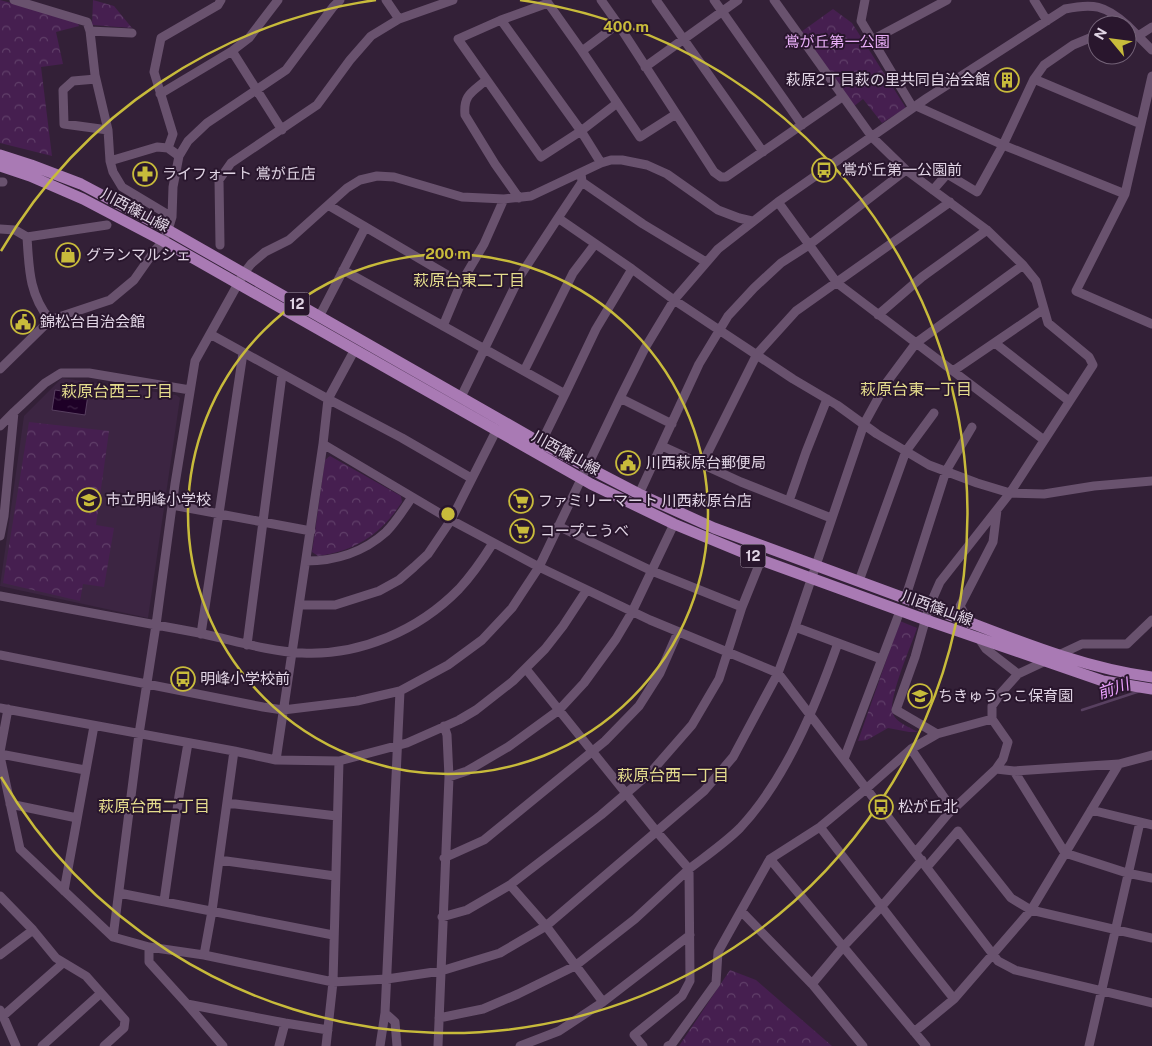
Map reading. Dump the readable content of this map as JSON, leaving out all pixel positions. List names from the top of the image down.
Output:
{
  "streets": {
    "main road": ["川西篠山線", "12"]
  },
  "districts": [
    "萩原台東二丁目",
    "萩原台東一丁目",
    "萩原台西三丁目",
    "萩原台西一丁目",
    "萩原台西二丁目"
  ],
  "water": ["前川"],
  "parks": ["鴬が丘第一公園"],
  "places": {
    "building": ["萩原2丁目萩の里共同自治会館"],
    "bus stop": ["鴬が丘第一公園前", "明峰小学校前", "松が丘北"],
    "pharmacy": ["ライフォート 鴬が丘店"],
    "shop": ["グランマルシェ"],
    "public building": ["錦松台自治会館", "川西萩原台郵便局"],
    "school or university": ["市立明峰小学校", "ちきゅうっこ保育園"],
    "supermarket": ["ファミリーマート 川西萩原台店", "コープこうべ"]
  },
  "north": "top left",
  "rings": ["400 m", "200 m"]
}
